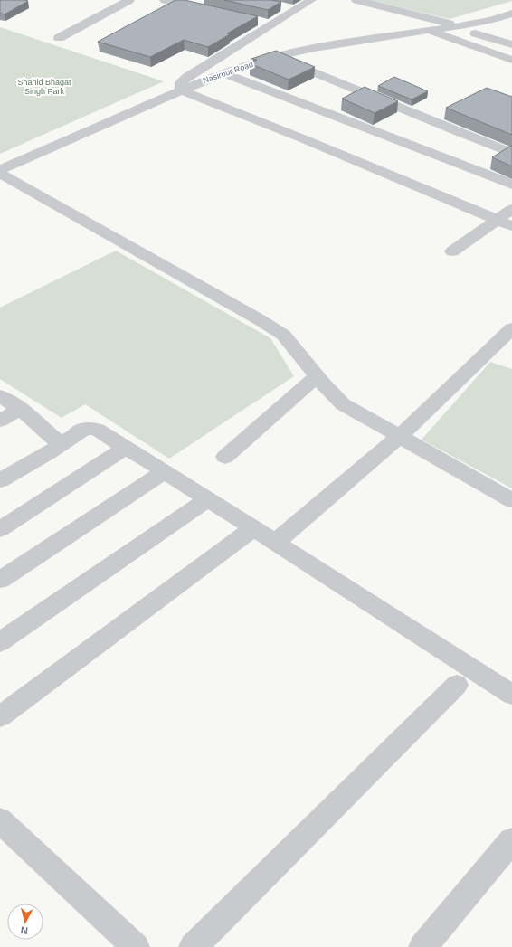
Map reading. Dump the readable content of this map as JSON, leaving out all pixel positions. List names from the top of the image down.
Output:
{
  "streets": {
    "street": ["Nasirpur Road"]
  },
  "parks": ["Shahid Bhagat Singh Park"],
  "north": "bottom"
}
